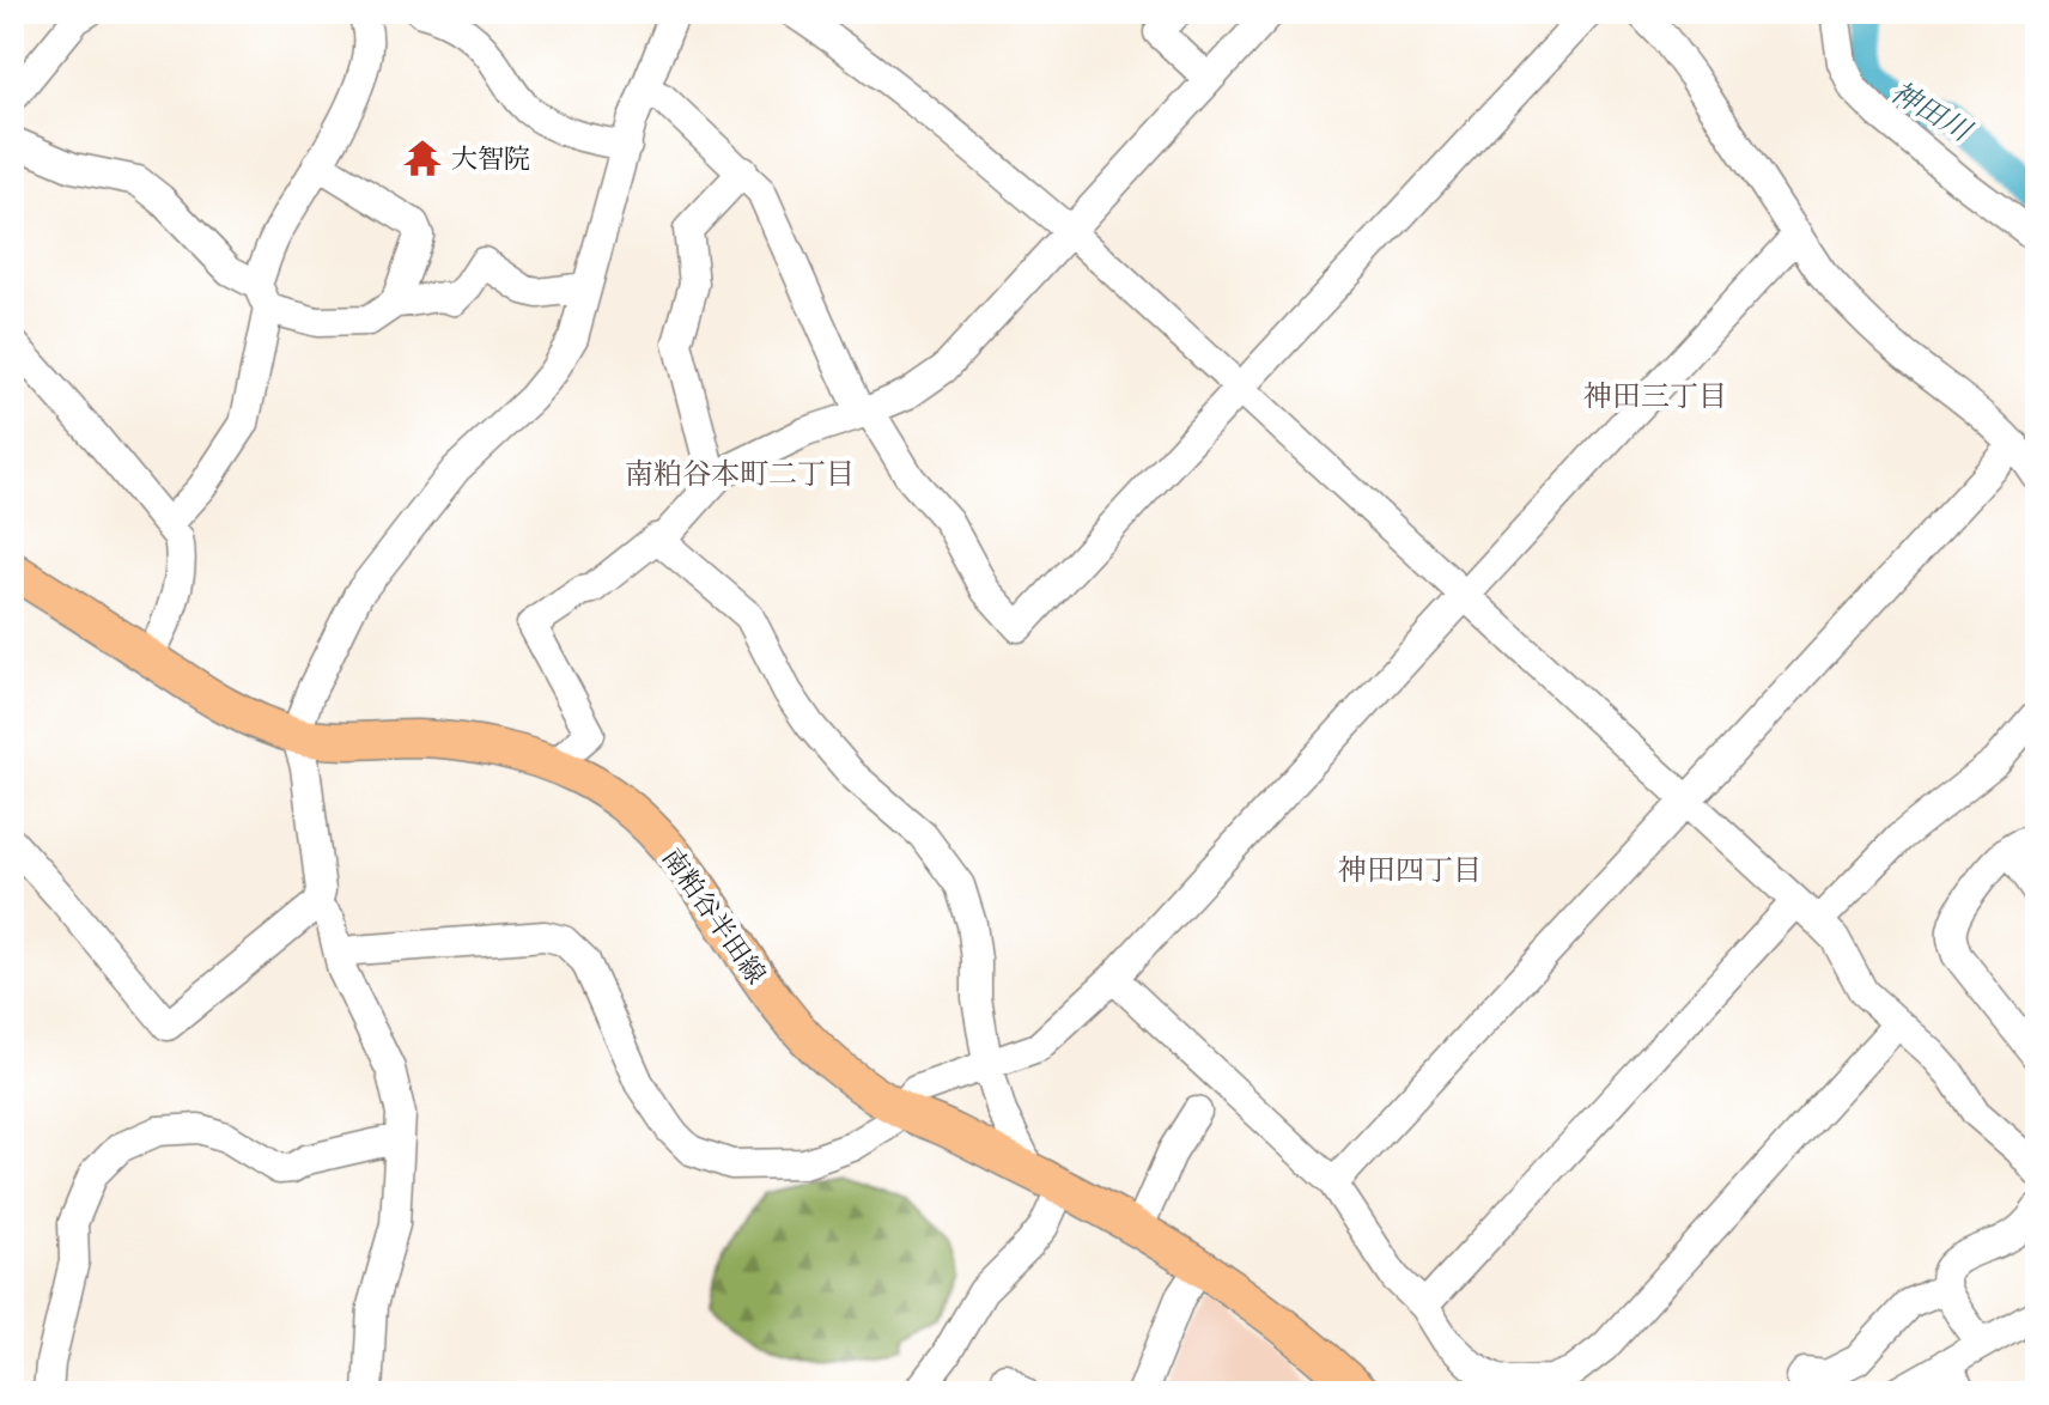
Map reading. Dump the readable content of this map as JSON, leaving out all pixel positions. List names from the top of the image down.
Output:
{
  "streets": {
    "main road": ["南粕谷半田線"]
  },
  "districts": ["神田三丁目", "南粕谷本町二丁目", "神田四丁目"],
  "water": ["神田川"],
  "places": {
    "temple": ["大智院"]
  }
}
